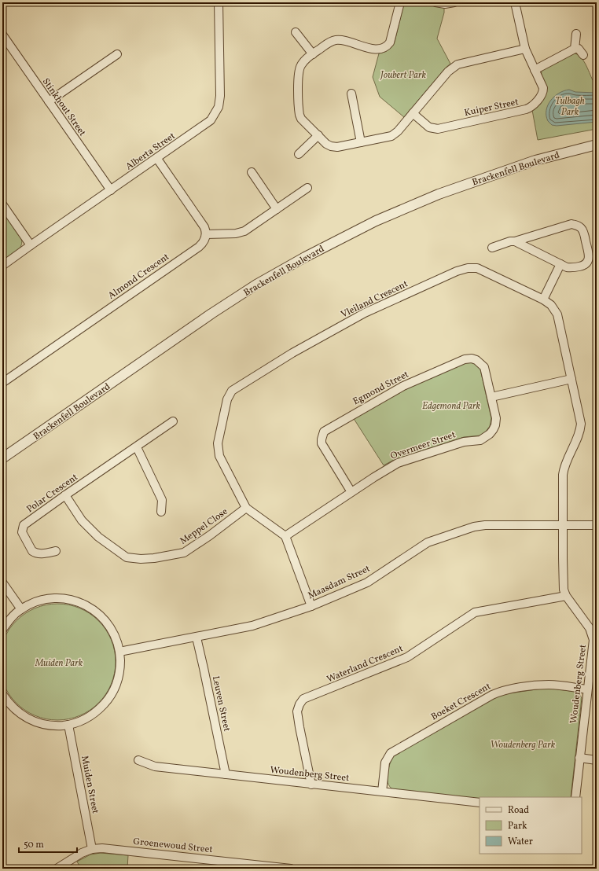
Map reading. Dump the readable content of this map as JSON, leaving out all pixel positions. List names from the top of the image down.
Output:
{
  "streets": {
    "street": [
      "Stinkhout Street",
      "Kuiper Street",
      "Alberta Street",
      "Brackenfell Boulevard",
      "Almond Crescent",
      "Vleiland Crescent",
      "Egmond Street",
      "Overmeer Street",
      "Polar Crescent",
      "Meppel Close",
      "Maasdam Street",
      "Waterland Crescent",
      "Woudenberg Street",
      "Boeket Crescent",
      "Leuven Street",
      "Muiden Street",
      "Groenewoud Street"
    ]
  },
  "crossings": [
    ["Stinkhout Street", "Alberta Street"],
    ["Vleiland Crescent", "Overmeer Street"],
    ["Vleiland Crescent", "Meppel Close"],
    ["Vleiland Crescent", "Maasdam Street"],
    ["Vleiland Crescent", "Woudenberg Street"],
    ["Egmond Street", "Overmeer Street"],
    ["Polar Crescent", "Meppel Close"],
    ["Maasdam Street", "Woudenberg Street"],
    ["Maasdam Street", "Leuven Street"],
    ["Waterland Crescent", "Woudenberg Street"],
    ["Woudenberg Street", "Boeket Crescent"],
    ["Woudenberg Street", "Leuven Street"],
    ["Muiden Street", "Groenewoud Street"]
  ],
  "parks": [
    "Joubert Park",
    "Tulbagh Park",
    "Edgemond Park",
    "Muiden Park",
    "Woudenberg Park"
  ],
  "legend": ["Road", "Park", "Water"],
  "scale_bar": "50 m"
}
